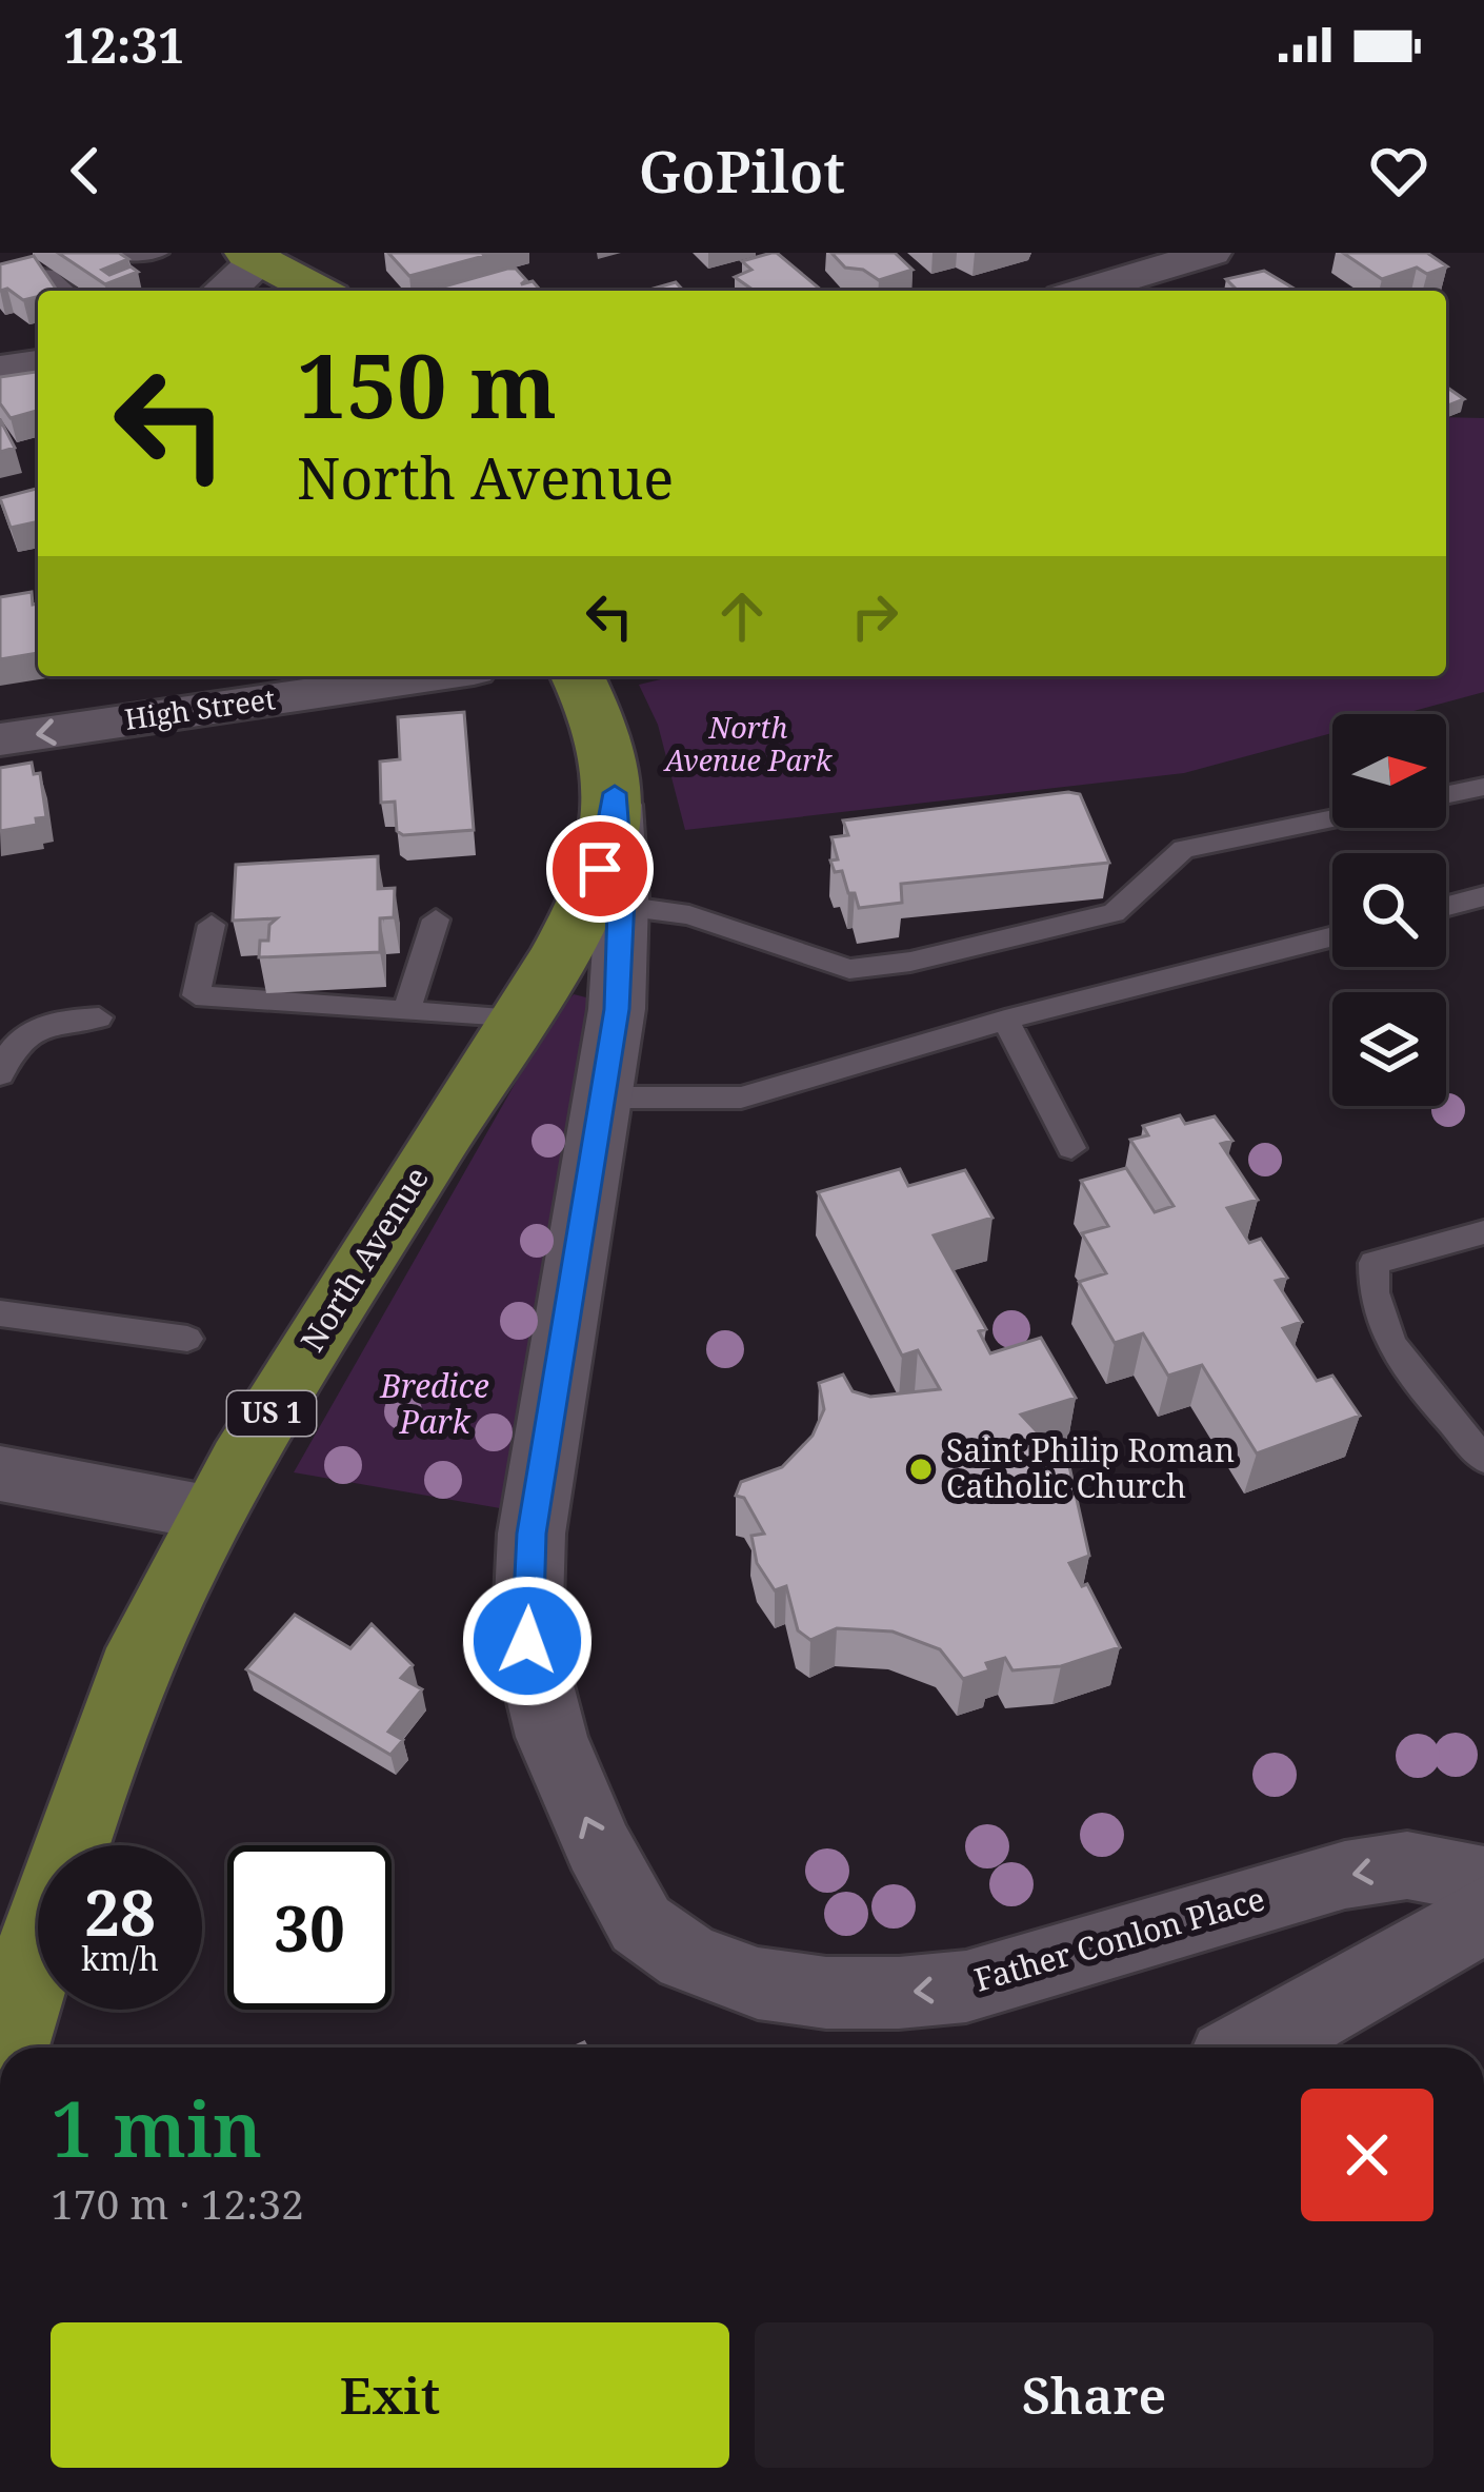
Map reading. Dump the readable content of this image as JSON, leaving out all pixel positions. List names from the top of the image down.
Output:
{
  "streets": {
    "main road": ["North Avenue", "US 1"],
    "street": ["High Street", "Father Conlon Place"]
  },
  "crossings": [
    ["North Avenue", "Father Conlon Place"]
  ],
  "one_way": ["High Street"],
  "parks": ["North Avenue Park", "Bredice Park"],
  "places": ["Saint Philip Roman Catholic Church"],
  "north": "right",
  "page": {
    "status": "12:31",
    "header": "GoPilot",
    "turn": ["150 m", "North Avenue"],
    "speed": "28 km/h",
    "limit": "30",
    "heading": ["1 min", "170 m · 12:32"],
    "buttons": ["Exit", "Share"]
  }
}
